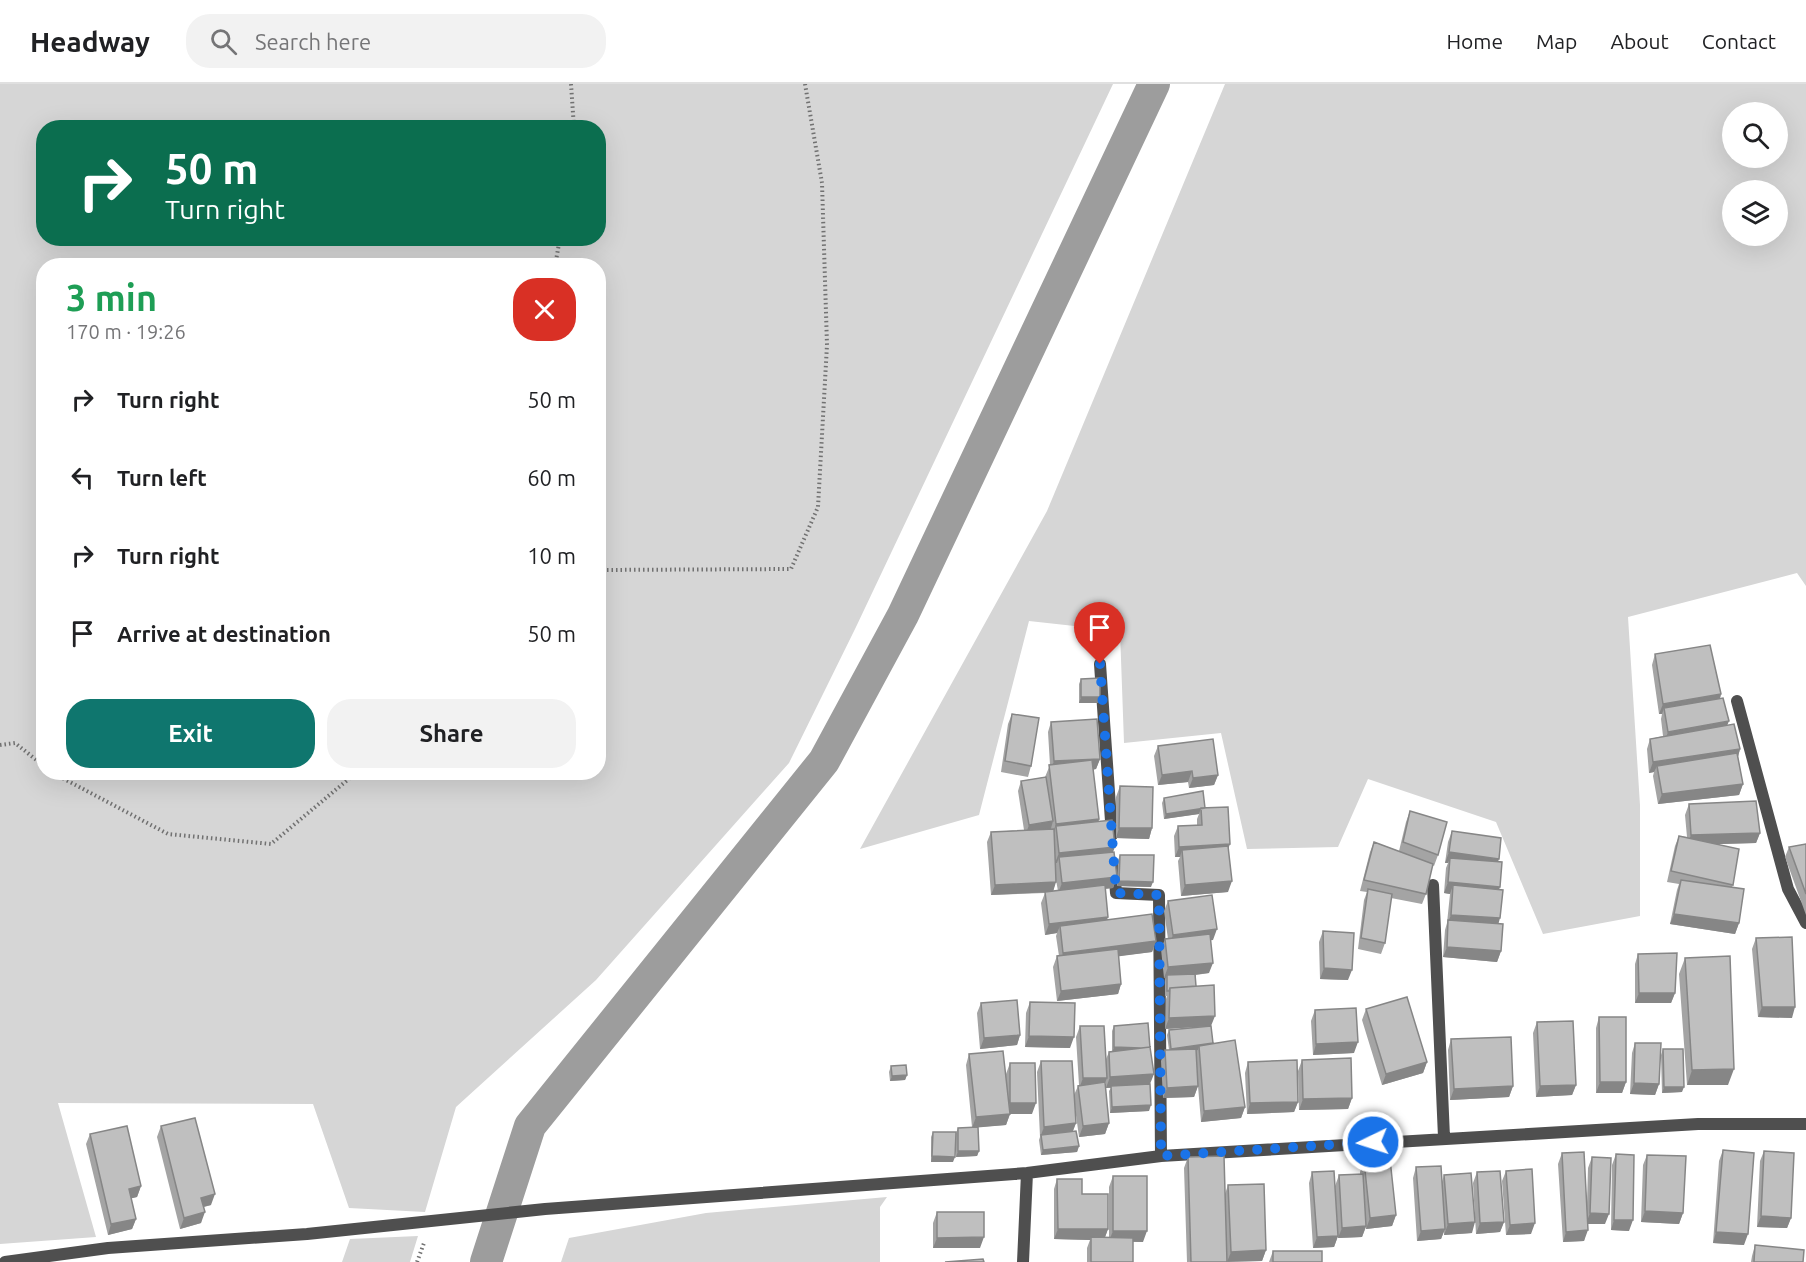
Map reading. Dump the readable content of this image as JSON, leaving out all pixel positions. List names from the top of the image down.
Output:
{
  "page": {
    "header": "Headway",
    "search": "Search here",
    "nav": [
      "Home",
      "Map",
      "About",
      "Contact"
    ],
    "turn": ["50 m", "Turn right"],
    "heading": ["3 min", "170 m · 19:26"],
    "list": [
      {
        "name": "Turn right",
        "value": "50 m"
      },
      {
        "name": "Turn left",
        "value": "60 m"
      },
      {
        "name": "Turn right",
        "value": "10 m"
      },
      {
        "name": "Arrive at destination",
        "value": "50 m"
      }
    ],
    "buttons": ["Exit", "Share"]
  }
}
